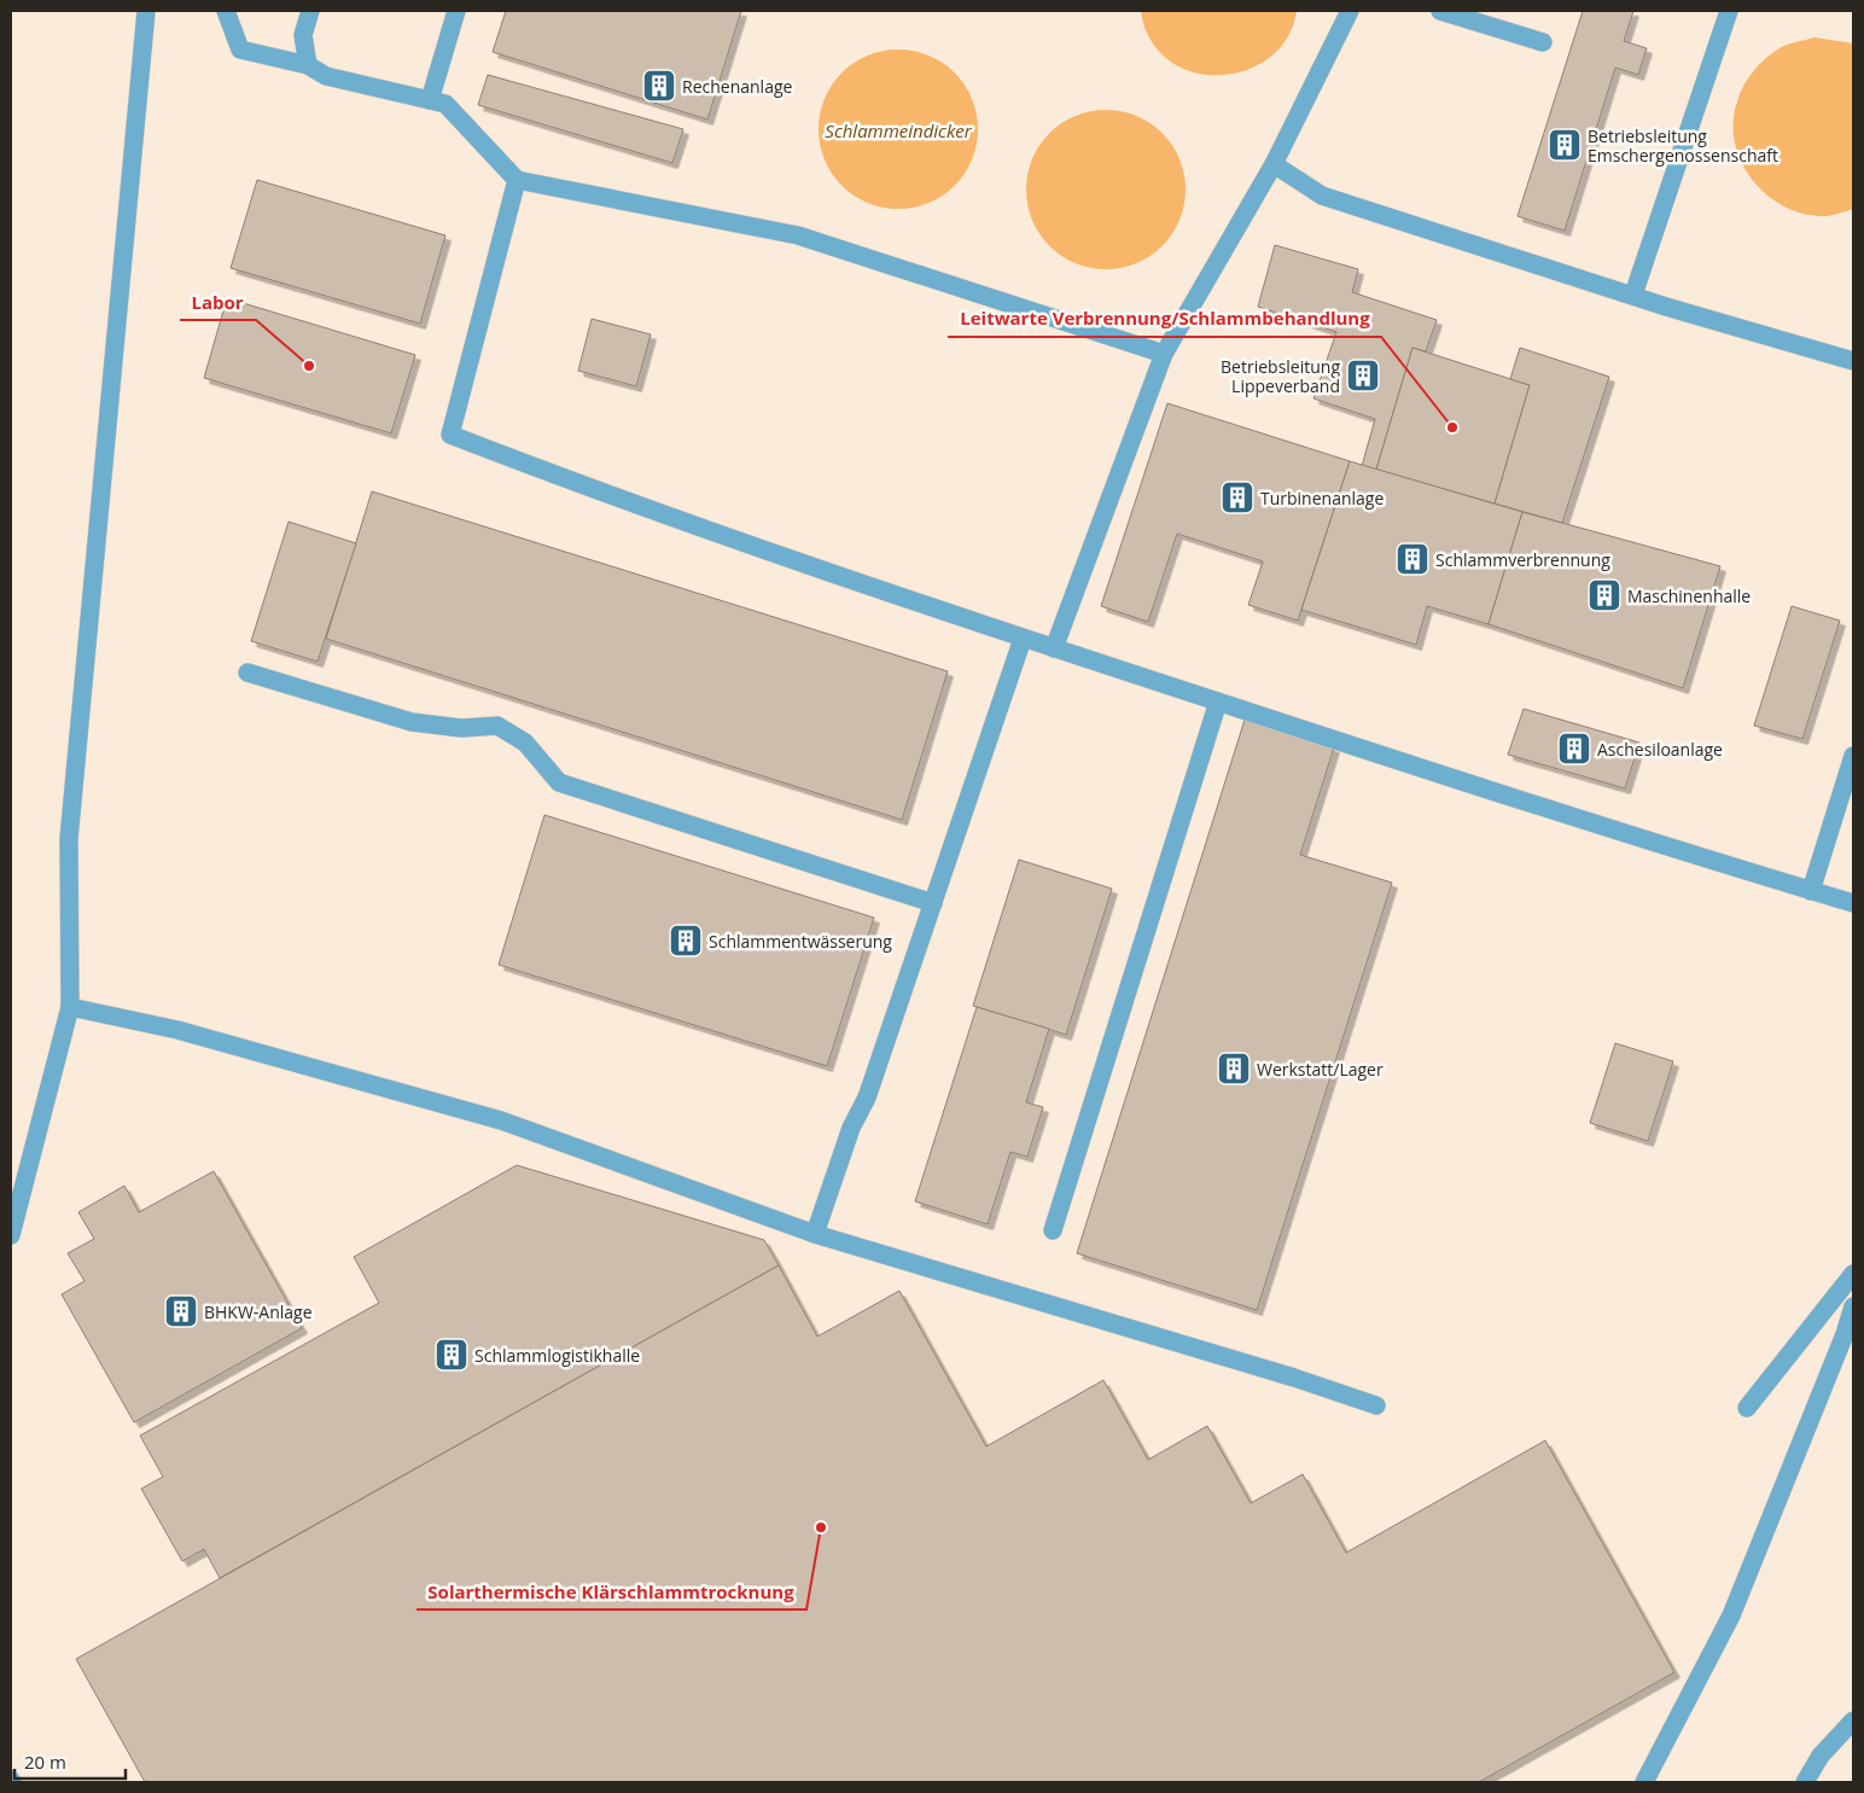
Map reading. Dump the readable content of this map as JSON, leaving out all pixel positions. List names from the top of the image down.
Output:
{
  "water": ["Schlammeindicker"],
  "places": {
    "building": [
      "Rechenanlage",
      "Betriebsleitung Emschergenossenschaft",
      "Betriebsleitung Lippeverband",
      "Turbinenanlage",
      "Schlammverbrennung",
      "Maschinenhalle",
      "Aschesiloanlage",
      "Schlammentwässerung",
      "Werkstatt/Lager",
      "BHKW-Anlage",
      "Schlammlogistikhalle"
    ],
    "other": ["Labor", "Leitwarte Verbrennung/Schlammbehandlung", "Solarthermische Klärschlammtrocknung"]
  },
  "scale_bar": "20 m"
}
